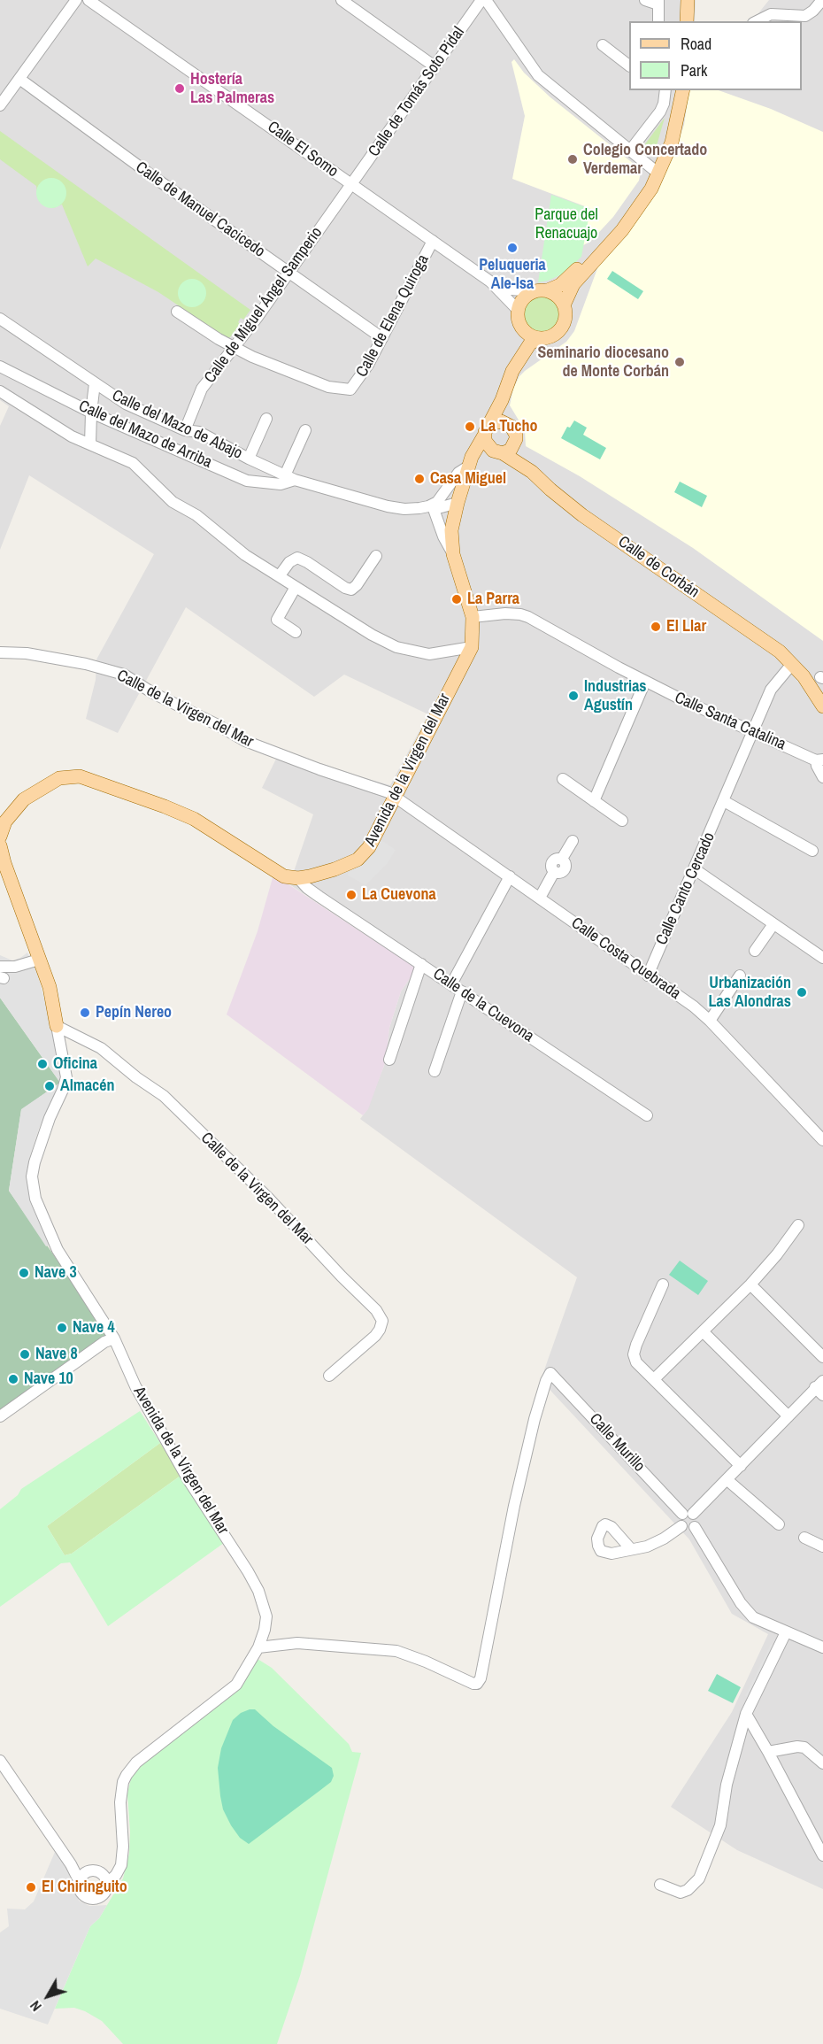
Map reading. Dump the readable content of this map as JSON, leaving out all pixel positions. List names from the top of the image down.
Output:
{
  "streets": {
    "main road": ["Calle de Corbán", "Avenida de la Virgen del Mar"],
    "street": [
      "Calle de Tomás Soto Pidal",
      "Calle El Somo",
      "Calle de Manuel Cacicedo",
      "Calle de Miguel Ángel Samperio",
      "Calle de Elena Quiroga",
      "Calle del Mazo de Abajo",
      "Calle del Mazo de Arriba",
      "Calle de la Virgen del Mar",
      "Calle Santa Catalina",
      "Calle Canto Cercado",
      "Calle Costa Quebrada",
      "Calle de la Cuevona",
      "Calle Murillo"
    ]
  },
  "crossings": [
    ["Calle de Tomás Soto Pidal", "Calle El Somo"],
    ["Calle de Tomás Soto Pidal", "Calle de Miguel Ángel Samperio"],
    ["Calle El Somo", "Calle de Miguel Ángel Samperio"],
    ["Calle El Somo", "Calle de Elena Quiroga"],
    ["Calle de Manuel Cacicedo", "Calle de Miguel Ángel Samperio"],
    ["Calle de Manuel Cacicedo", "Calle de Elena Quiroga"],
    ["Calle de Miguel Ángel Samperio", "Calle de Elena Quiroga"],
    ["Calle de Miguel Ángel Samperio", "Calle del Mazo de Abajo"],
    ["Calle del Mazo de Abajo", "Calle del Mazo de Arriba"],
    ["Calle del Mazo de Abajo", "Avenida de la Virgen del Mar"],
    ["Calle del Mazo de Arriba", "Avenida de la Virgen del Mar"],
    ["Calle de Corbán", "Avenida de la Virgen del Mar"],
    ["Calle de Corbán", "Calle Canto Cercado"],
    ["Calle de la Virgen del Mar", "Avenida de la Virgen del Mar"],
    ["Calle de la Virgen del Mar", "Calle Costa Quebrada"],
    ["Calle Santa Catalina", "Avenida de la Virgen del Mar"],
    ["Calle Santa Catalina", "Calle Canto Cercado"],
    ["Avenida de la Virgen del Mar", "Calle Costa Quebrada"],
    ["Avenida de la Virgen del Mar", "Calle de la Cuevona"],
    ["Avenida de la Virgen del Mar", "Calle Murillo"],
    ["Calle Canto Cercado", "Calle Costa Quebrada"]
  ],
  "parks": ["Parque del Renacuajo"],
  "places": [
    "Hostería Las Palmeras",
    "Colegio Concertado Verdemar",
    "Peluqueria Ale-Isa",
    "Seminario diocesano de Monte Corbán",
    "La Tucho",
    "Casa Miguel",
    "La Parra",
    "El Llar",
    "Industrias Agustín",
    "La Cuevona",
    "Urbanización Las Alondras",
    "Pepín Nereo",
    "Oficina",
    "Almacén",
    "Nave 3",
    "Nave 4",
    "Nave 8",
    "Nave 10",
    "El Chiringuito"
  ],
  "legend": ["Road", "Park"],
  "north": "bottom left"
}
